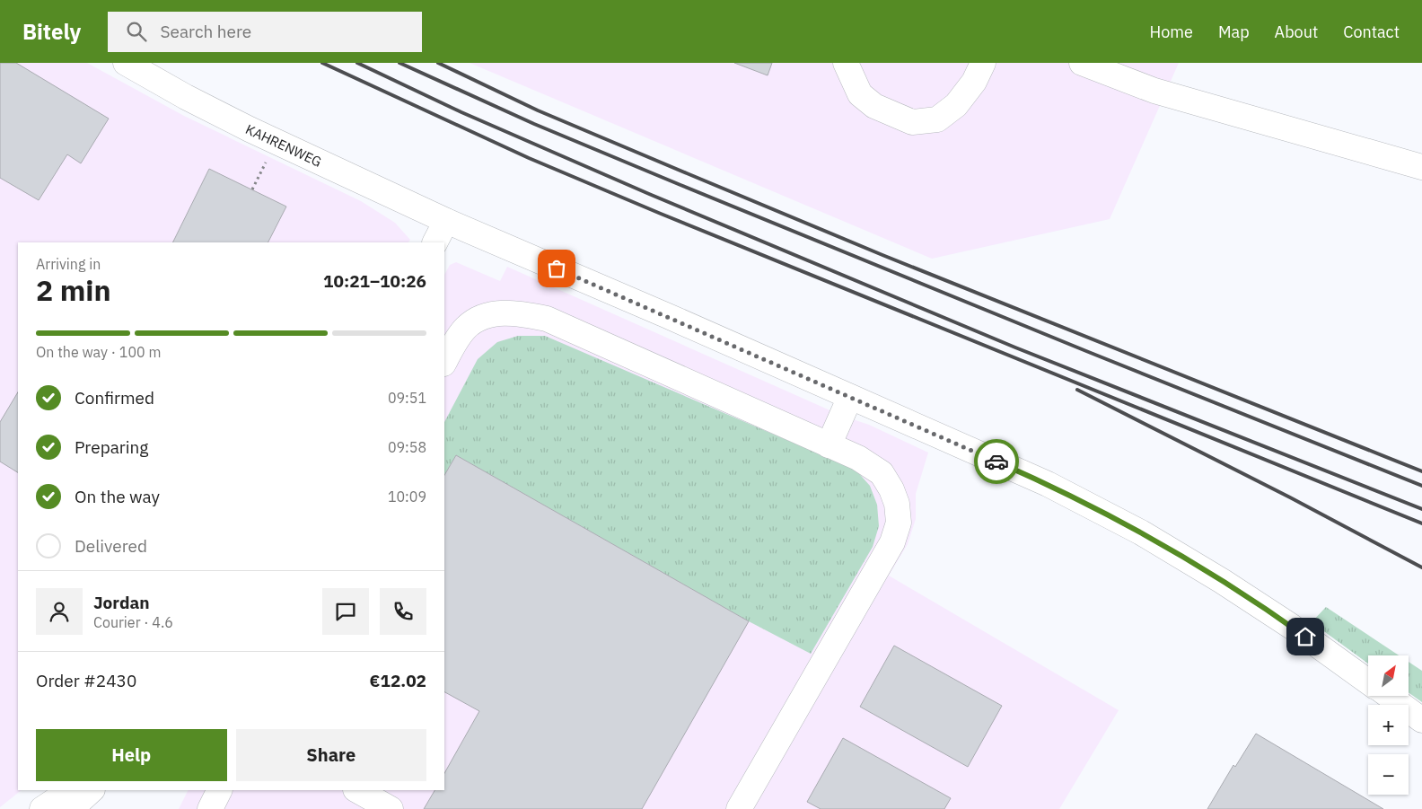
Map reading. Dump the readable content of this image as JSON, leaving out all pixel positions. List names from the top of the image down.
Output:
{
  "streets": {
    "street": ["KAHRENWEG"]
  },
  "north": "top right",
  "page": {
    "header": "Bitely",
    "search": "Search here",
    "nav": [
      "Home",
      "Map",
      "About",
      "Contact"
    ],
    "heading": ["2 min", "Arriving in", "10:21–10:26"],
    "panel": [
      "Jordan",
      "Courier · 4.6",
      "Order #2430",
      "€12.02"
    ],
    "bar": "On the way · 100 m",
    "list": [
      ["Confirmed", "09:51"],
      ["Preparing", "09:58"],
      ["On the way", "10:09"],
      "Delivered"
    ],
    "map_buttons": ["+", "−"],
    "buttons": ["Help", "Share"]
  }
}
